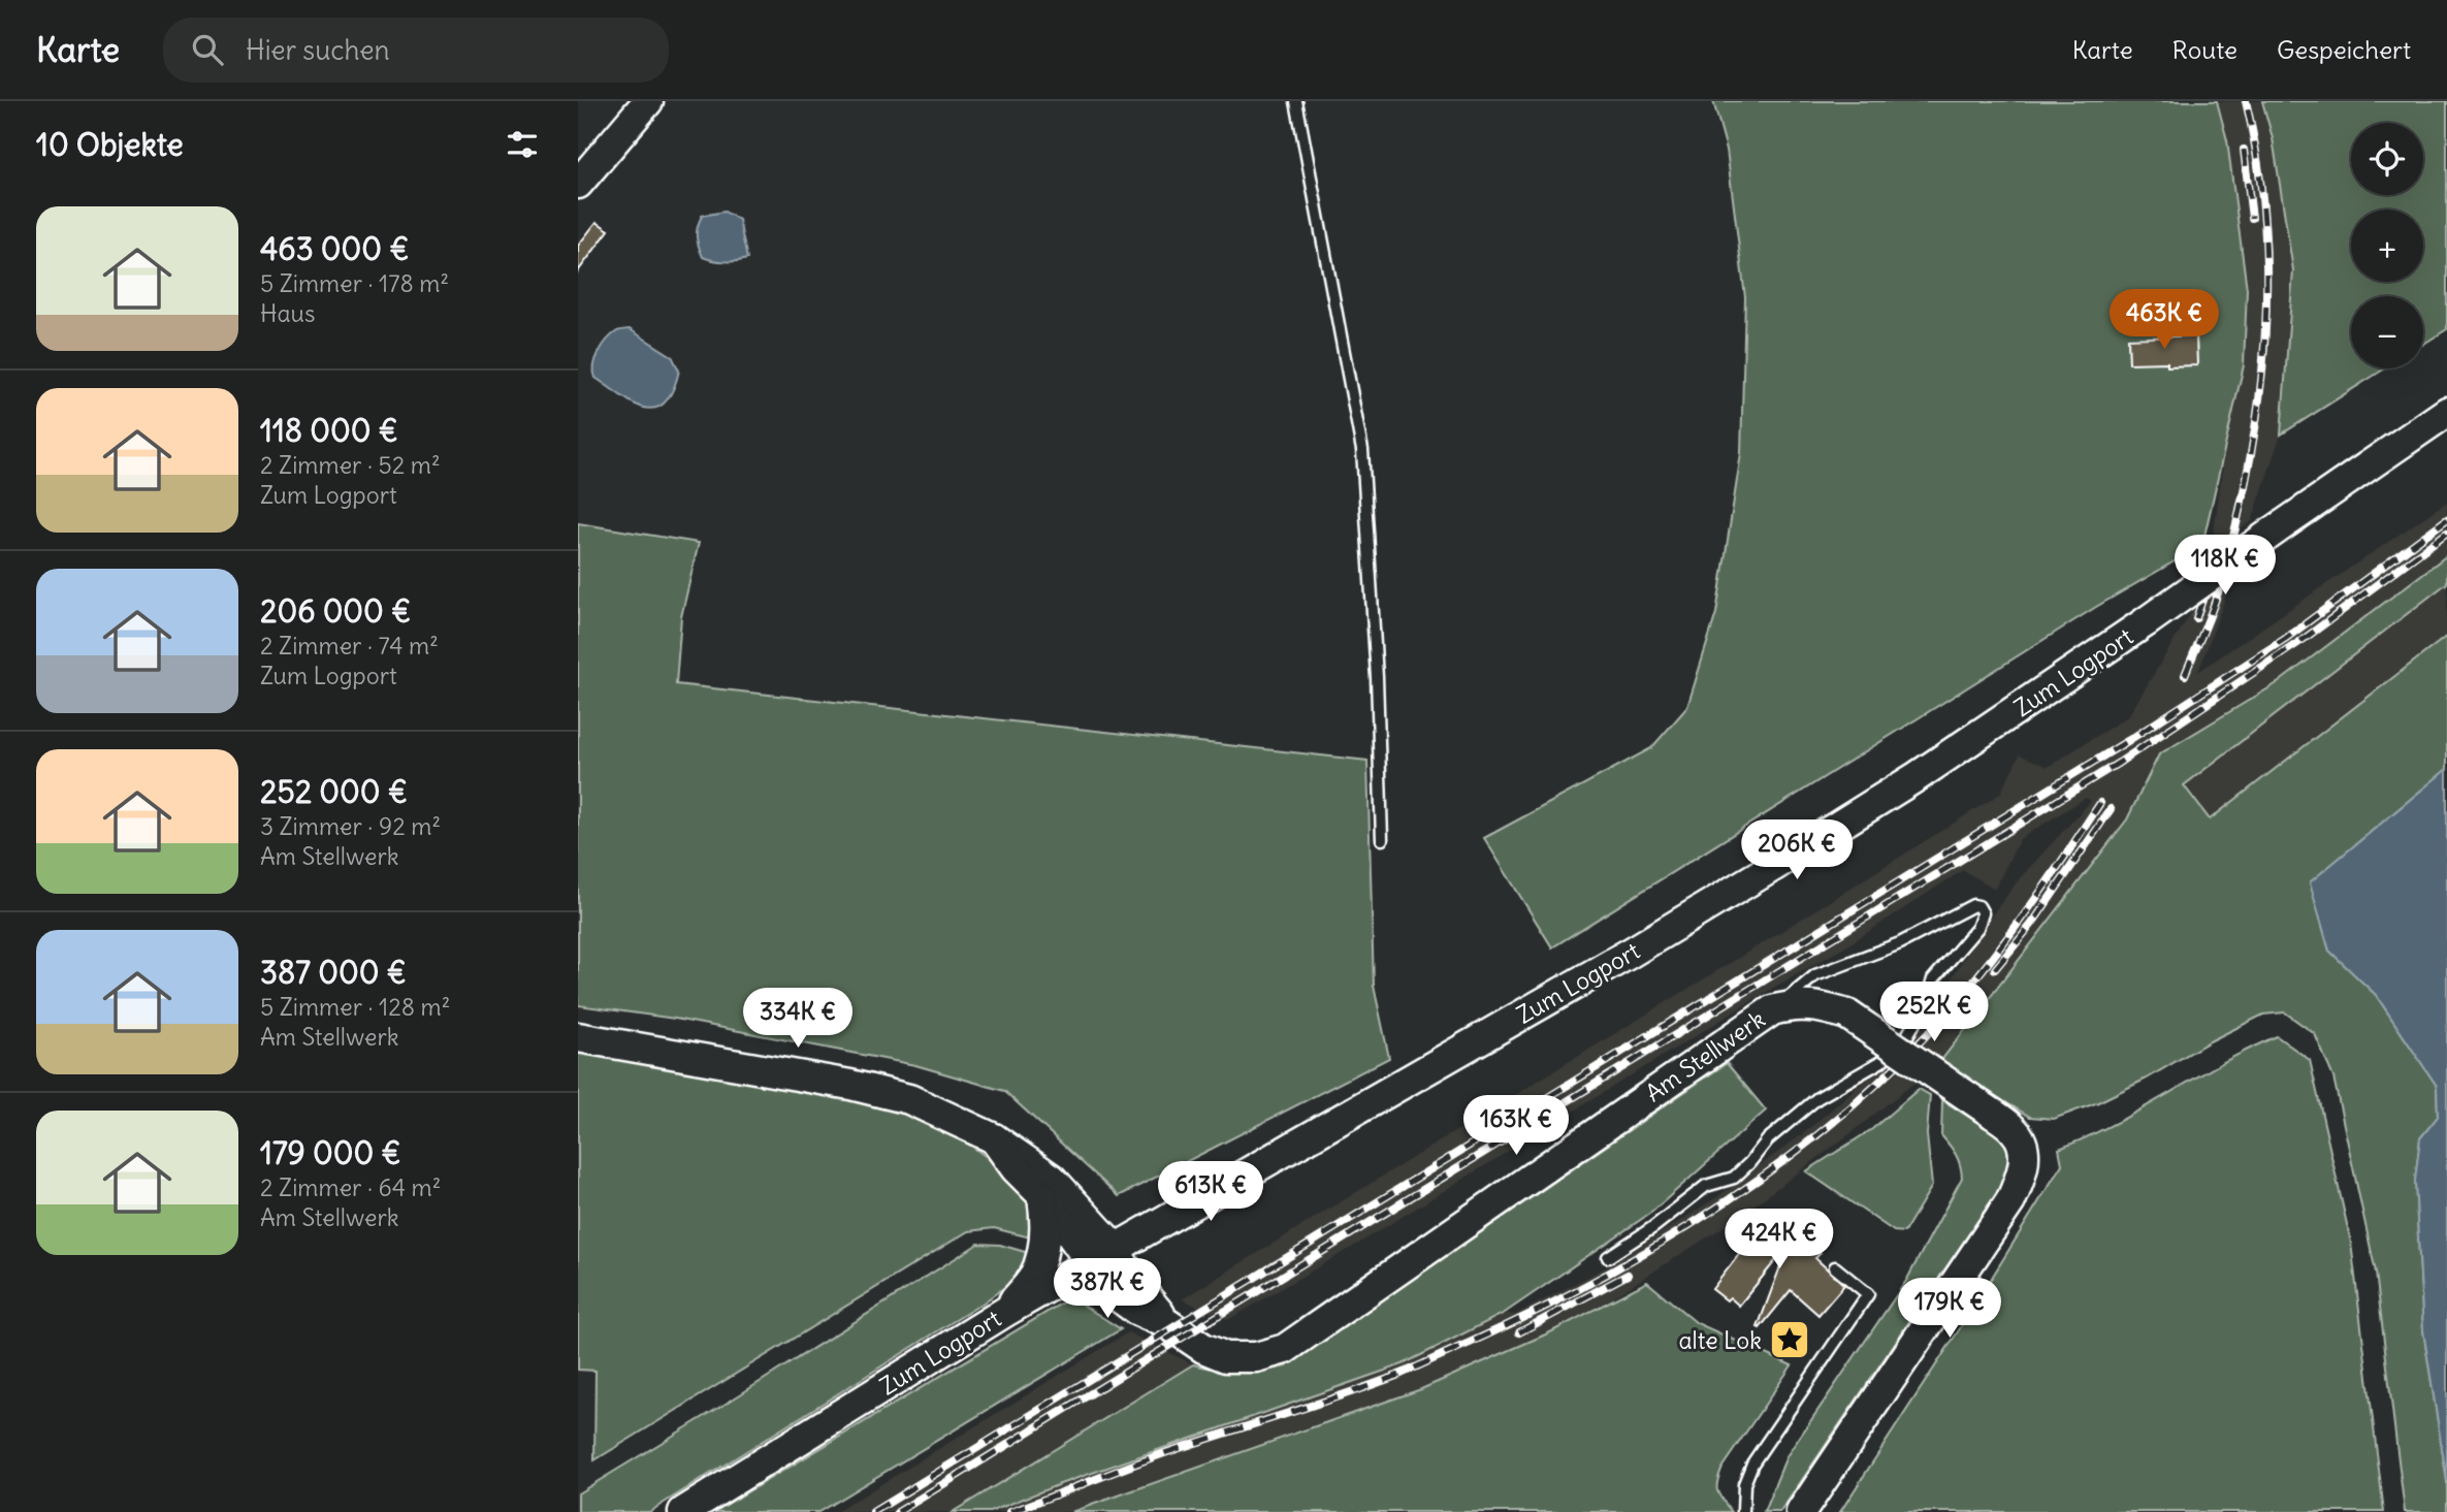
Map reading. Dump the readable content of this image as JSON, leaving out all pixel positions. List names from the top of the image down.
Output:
{
  "streets": {
    "street": ["Zum Logport", "Am Stellwerk"]
  },
  "crossings": [
    ["Zum Logport", "Am Stellwerk"]
  ],
  "places": {
    "place": ["alte Lok"]
  },
  "page": {
    "header": "Karte",
    "search": "Hier suchen",
    "nav": ["Karte", "Route", "Gespeichert"],
    "heading": "10 Objekte",
    "map_buttons": ["+", "−"],
    "list": [
      {
        "name": "463 000 €",
        "note": "5 Zimmer · 178 m² · Haus"
      },
      {
        "name": "118 000 €",
        "note": "2 Zimmer · 52 m² · Zum Logport"
      },
      {
        "name": "206 000 €",
        "note": "2 Zimmer · 74 m² · Zum Logport"
      },
      {
        "name": "252 000 €",
        "note": "3 Zimmer · 92 m² · Am Stellwerk"
      },
      {
        "name": "387 000 €",
        "note": "5 Zimmer · 128 m² · Am Stellwerk"
      },
      {
        "name": "179 000 €",
        "note": "2 Zimmer · 64 m² · Am Stellwerk"
      }
    ],
    "price": [
      "463K €",
      "118K €",
      "206K €",
      "252K €",
      "334K €",
      "163K €",
      "613K €",
      "424K €",
      "387K €",
      "179K €"
    ]
  }
}
